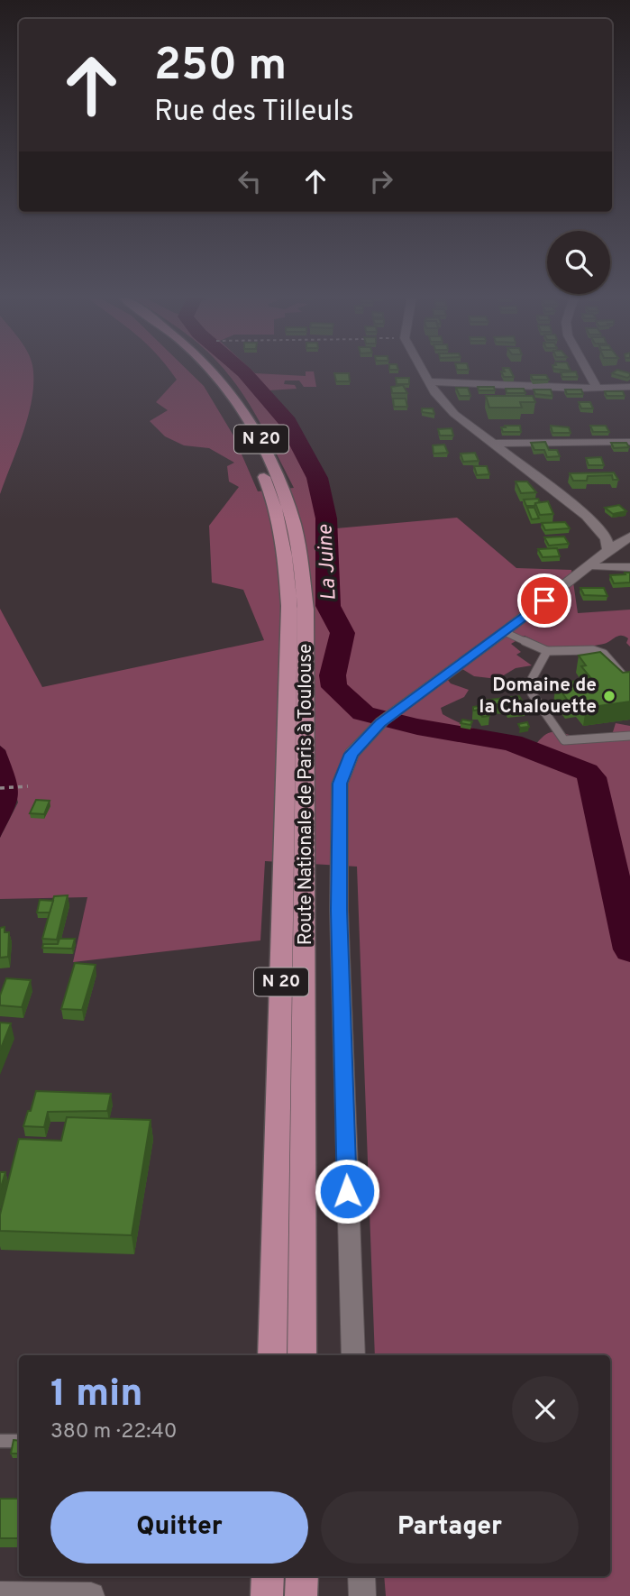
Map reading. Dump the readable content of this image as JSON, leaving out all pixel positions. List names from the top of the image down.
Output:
{
  "streets": {
    "main road": ["N 20", "Route Nationale de Paris à Toulouse"]
  },
  "water": ["La Juine"],
  "places": ["Domaine de la Chalouette"],
  "page": {
    "turn": ["250 m", "Rue des Tilleuls"],
    "heading": ["1 min", "380 m · 22:40"],
    "buttons": ["Quitter", "Partager"]
  }
}
